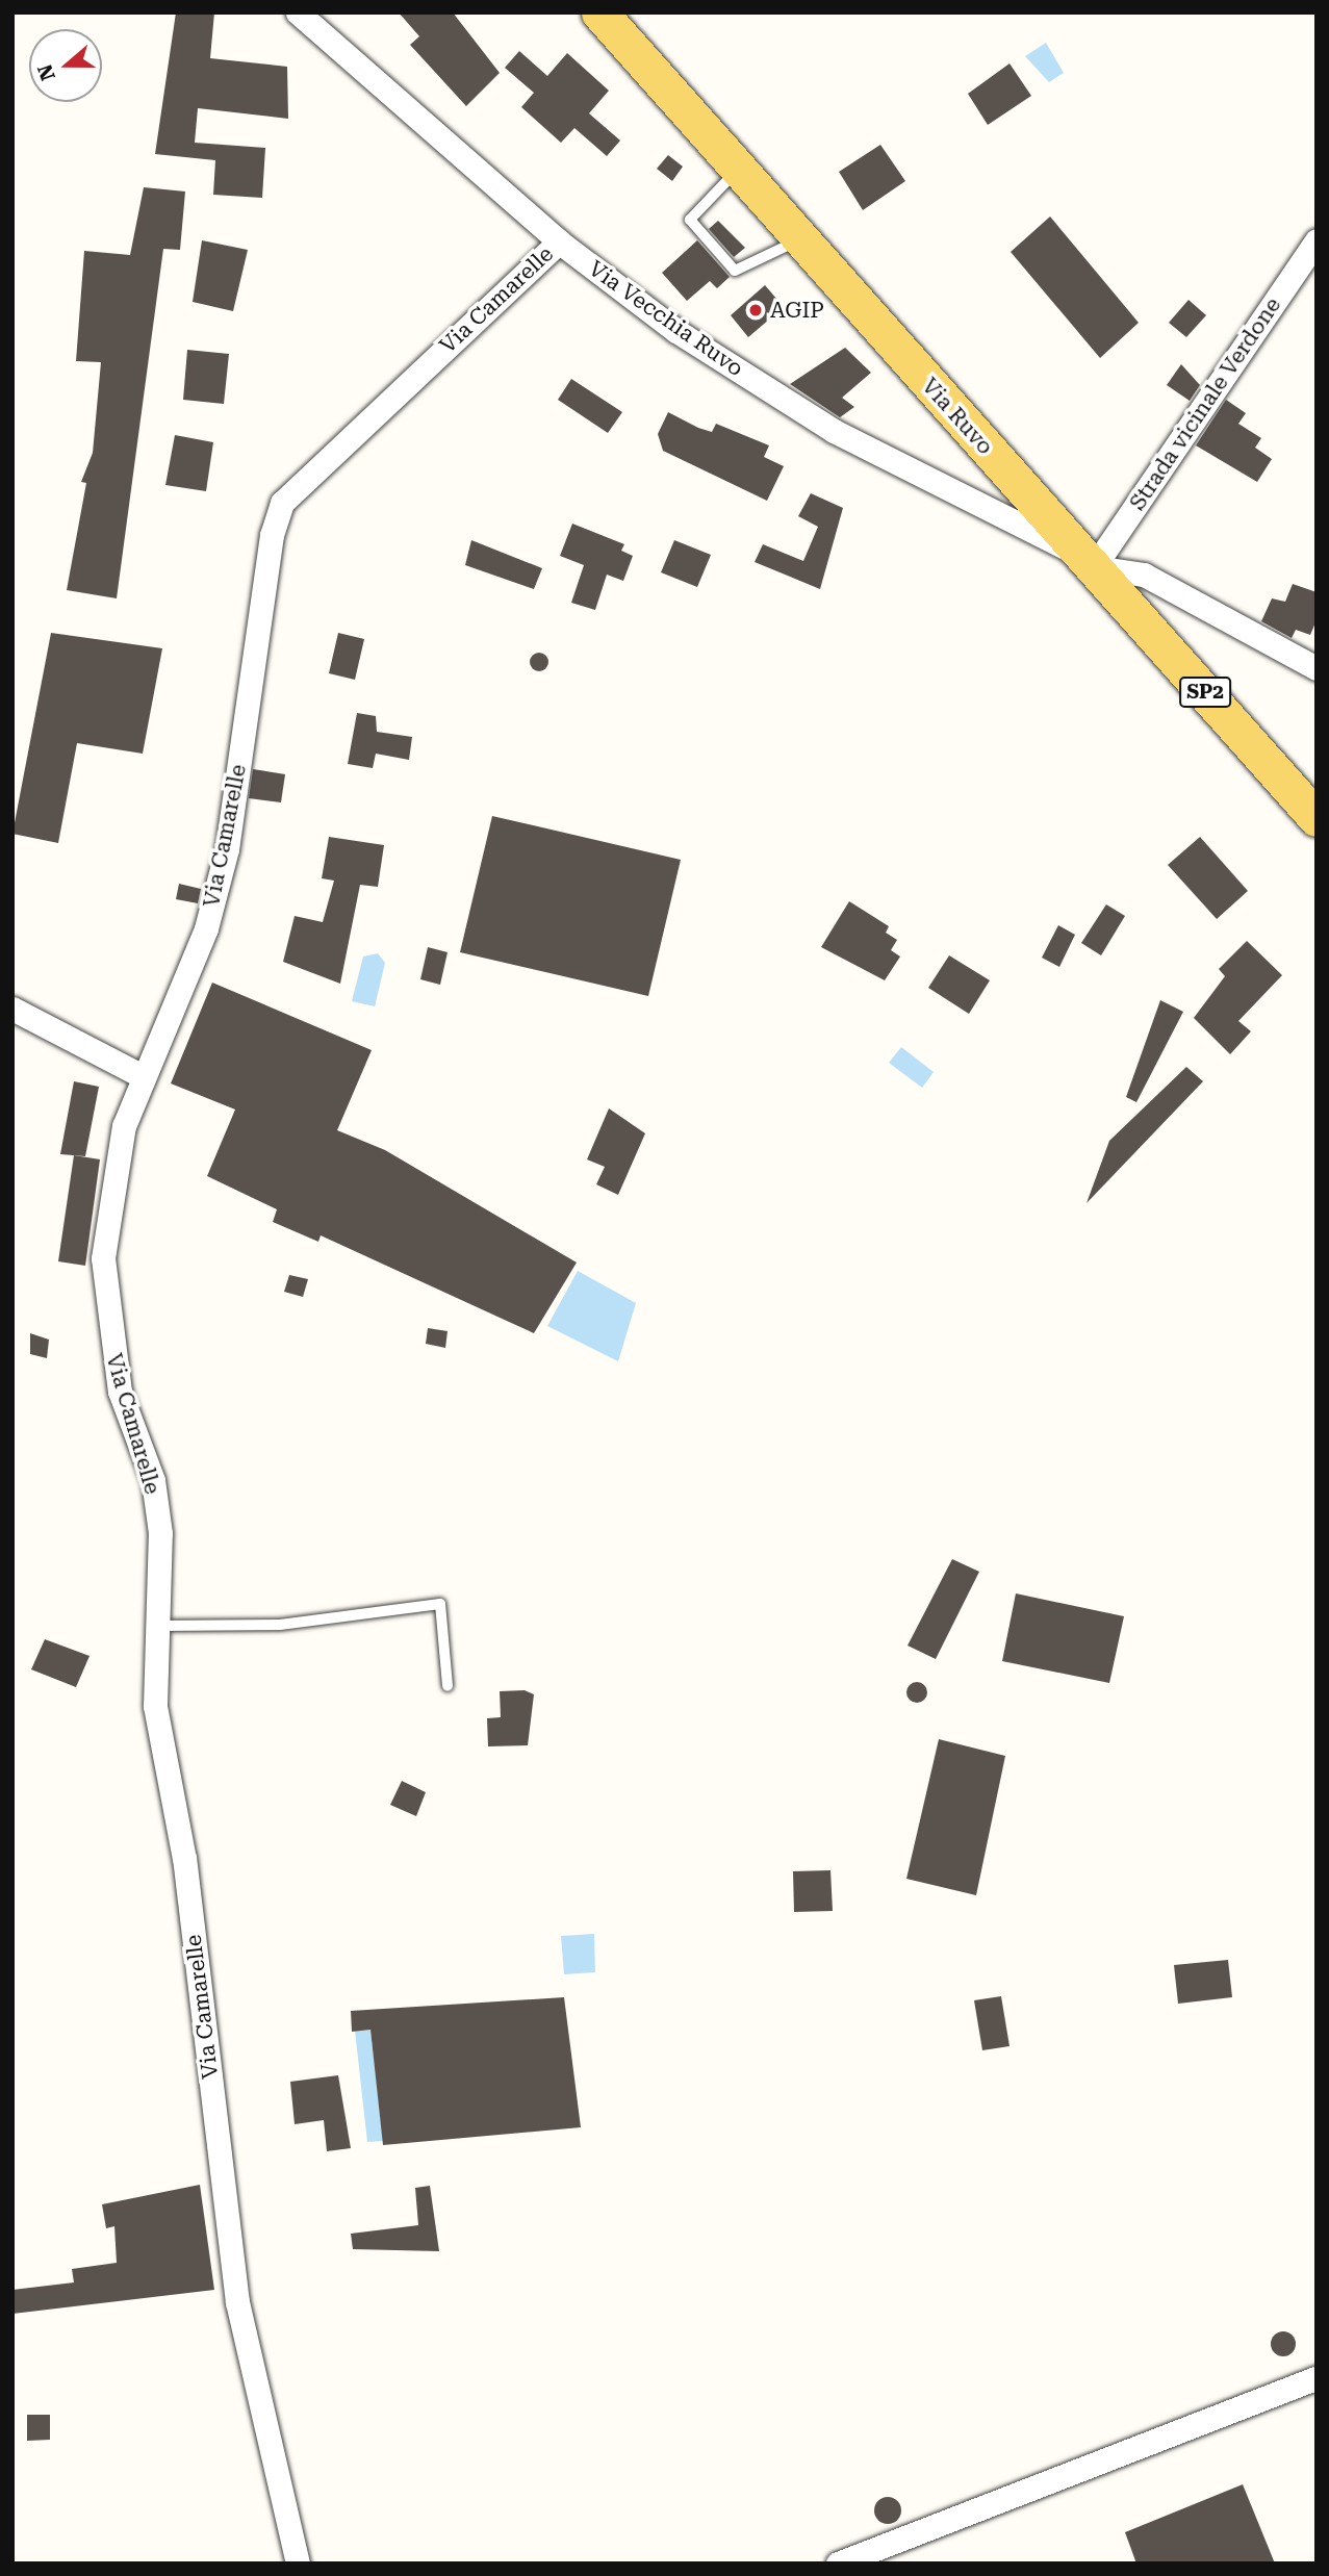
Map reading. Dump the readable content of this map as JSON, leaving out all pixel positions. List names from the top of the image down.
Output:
{
  "streets": {
    "main road": ["Via Ruvo", "SP2"],
    "street": ["Via Camarelle", "Via Vecchia Ruvo", "Strada vicinale Verdone"]
  },
  "crossings": [
    ["Via Camarelle", "Via Vecchia Ruvo"],
    ["Via Vecchia Ruvo", "Strada vicinale Verdone"],
    ["Via Vecchia Ruvo", "Via Ruvo"],
    ["Strada vicinale Verdone", "Via Ruvo"]
  ],
  "places": ["AGIP"],
  "north": "left"
}
